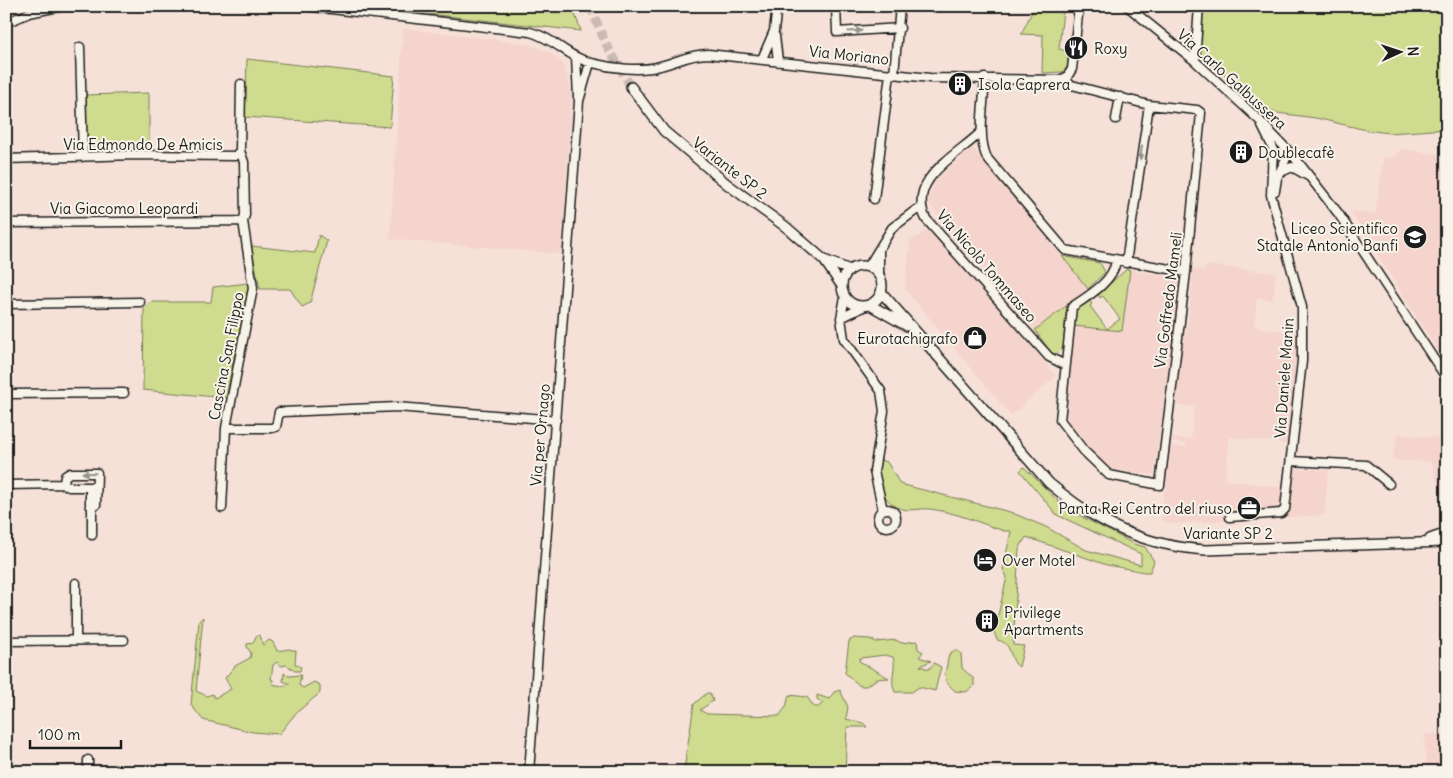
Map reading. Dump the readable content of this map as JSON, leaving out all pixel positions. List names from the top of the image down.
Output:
{
  "streets": {
    "main road": ["Variante SP 2"],
    "street": [
      "Via Moriano",
      "Via Carlo Galbussera",
      "Via Edmondo De Amicis",
      "Via Giacomo Leopardi",
      "Via Nicolò Tommaseo",
      "Via Goffredo Mameli",
      "Cascina San Filippo",
      "Via Daniele Manin",
      "Via per Ornago"
    ]
  },
  "crossings": [
    ["Via Moriano", "Via per Ornago"],
    ["Via Carlo Galbussera", "Via Daniele Manin"],
    ["Via Edmondo De Amicis", "Cascina San Filippo"],
    ["Via Giacomo Leopardi", "Cascina San Filippo"],
    ["Via Nicolò Tommaseo", "Via Goffredo Mameli"]
  ],
  "places": {
    "restaurant": ["Roxy"],
    "building": ["Isola Caprera", "Doublecafè", "Privilege Apartments"],
    "school or university": ["Liceo Scientifico Statale Antonio Banfi"],
    "shop": ["Eurotachigrafo"],
    "office": ["Panta Rei Centro del riuso"],
    "hotel": ["Over Motel"]
  },
  "scale_bar": "100 m",
  "north": "right"
}
